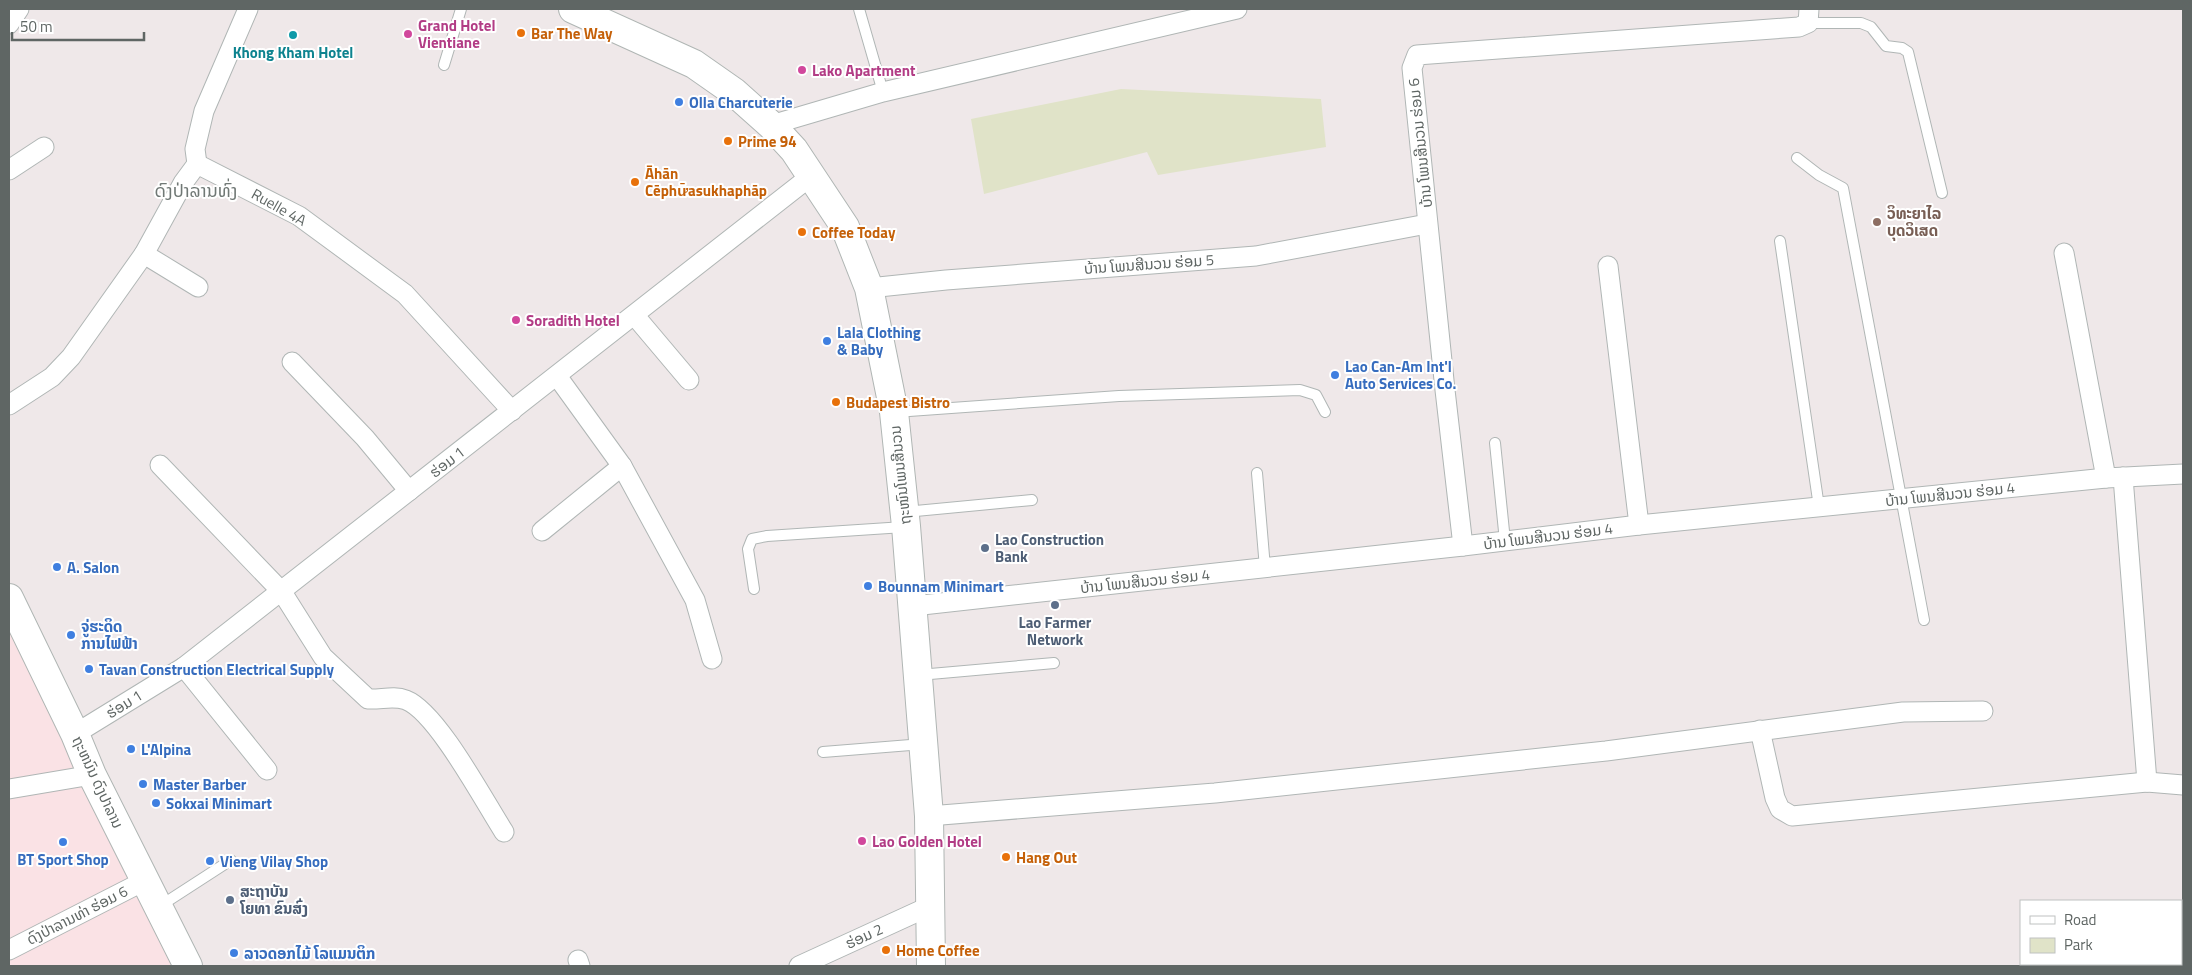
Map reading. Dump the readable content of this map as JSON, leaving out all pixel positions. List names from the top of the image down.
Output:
{
  "streets": {
    "street": [
      "ບ້ານ ໂພນສີນວນ ຮ່ອມ 6",
      "Ruelle 4A",
      "ບ້ານ ໂພນສີນວນ ຮ່ອມ 5",
      "ຮ່ອມ 1",
      "ຖະໜົນໂພນສີນວນ",
      "ບ້ານ ໂພນສີນວນ ຮ່ອມ 4",
      "ຖະຫນົນ ດົງປາລານ",
      "ດົງປ່າລານທ່າ ຮ່ອມ 6",
      "ຮ່ອມ 2"
    ]
  },
  "crossings": [
    ["ບ້ານ ໂພນສີນວນ ຮ່ອມ 6", "ບ້ານ ໂພນສີນວນ ຮ່ອມ 5"],
    ["ບ້ານ ໂພນສີນວນ ຮ່ອມ 6", "ບ້ານ ໂພນສີນວນ ຮ່ອມ 4"],
    ["Ruelle 4A", "ຮ່ອມ 1"],
    ["ບ້ານ ໂພນສີນວນ ຮ່ອມ 5", "ຖະໜົນໂພນສີນວນ"],
    ["ຮ່ອມ 1", "ຖະໜົນໂພນສີນວນ"],
    ["ຮ່ອມ 1", "ຖະຫນົນ ດົງປາລານ"],
    ["ຖະໜົນໂພນສີນວນ", "ບ້ານ ໂພນສີນວນ ຮ່ອມ 4"],
    ["ຖະໜົນໂພນສີນວນ", "ຮ່ອມ 2"],
    ["ຖະຫນົນ ດົງປາລານ", "ດົງປ່າລານທ່າ ຮ່ອມ 6"]
  ],
  "districts": ["ດົງປ່າລານທົ່ງ"],
  "places": [
    "Bar The Way",
    "Grand Hotel Vientiane",
    "Khong Kham Hotel",
    "Lako Apartment",
    "Olla Charcuterie",
    "Prime 94",
    "Āhān Cēphư̄asukhaphāp",
    "ວິທະຍາໄລ ບຸດວິເສດ",
    "Coffee Today",
    "Soradith Hotel",
    "Lala Clothing & Baby",
    "Lao Can-Am Int'l Auto Services Co.",
    "Budapest Bistro",
    "Lao Construction Bank",
    "A. Salon",
    "Bounnam Minimart",
    "Lao Farmer Network",
    "ຈູ່ຮະດິດ ການໄຟຟ້າ",
    "Tavan Construction Electrical Supply",
    "L'Alpina",
    "Master Barber",
    "Sokxai Minimart",
    "Lao Golden Hotel",
    "BT Sport Shop",
    "Hang Out",
    "Vieng Vilay Shop",
    "ສະຖາບັນ ໂຍທາ ຂົນສົ່ງ",
    "Home Coffee",
    "ລາວດອກໄມ້ ໂລແມນຕິກ"
  ],
  "legend": ["Road", "Park"],
  "scale_bar": "50 m"
}
